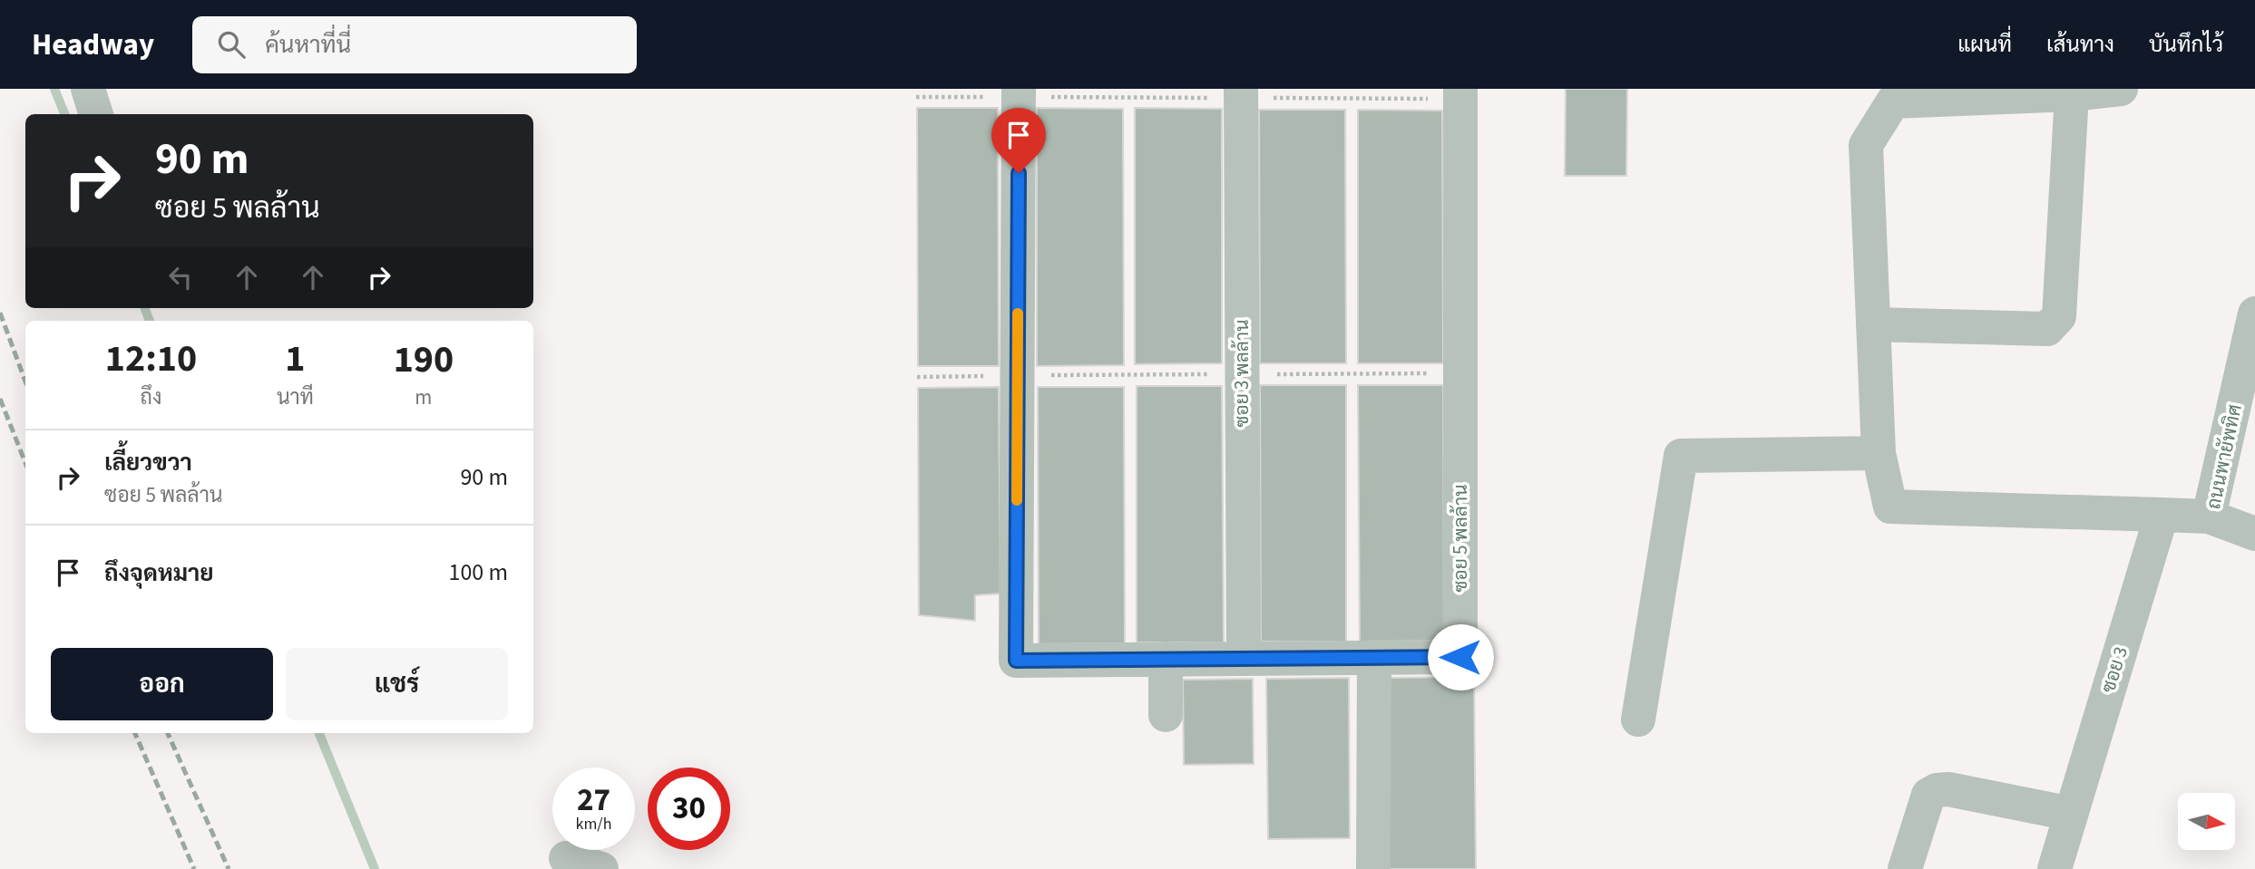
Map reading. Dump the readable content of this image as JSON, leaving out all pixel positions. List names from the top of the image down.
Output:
{
  "streets": {
    "street": [
      "ซอย 3 พลล้าน",
      "ถนนพายัพทิศ",
      "ซอย 5 พลล้าน",
      "ซอย 3"
    ]
  },
  "crossings": [
    ["ซอย 3 พลล้าน", "ซอย 5 พลล้าน"]
  ],
  "north": "right",
  "page": {
    "header": "Headway",
    "search": "ค้นหาที่นี่",
    "nav": ["แผนที่", "เส้นทาง", "บันทึกไว้"],
    "turn": ["90 m", "ซอย 5 พลล้าน"],
    "eta": [
      "12:10",
      "ถึง",
      "1",
      "นาที",
      "190",
      "m"
    ],
    "list": [
      {
        "name": "เลี้ยวขวา",
        "note": "ซอย 5 พลล้าน",
        "value": "90 m"
      },
      {
        "name": "ถึงจุดหมาย",
        "value": "100 m"
      }
    ],
    "buttons": ["ออก", "แชร์"],
    "speed": "27 km/h",
    "limit": "30"
  }
}
